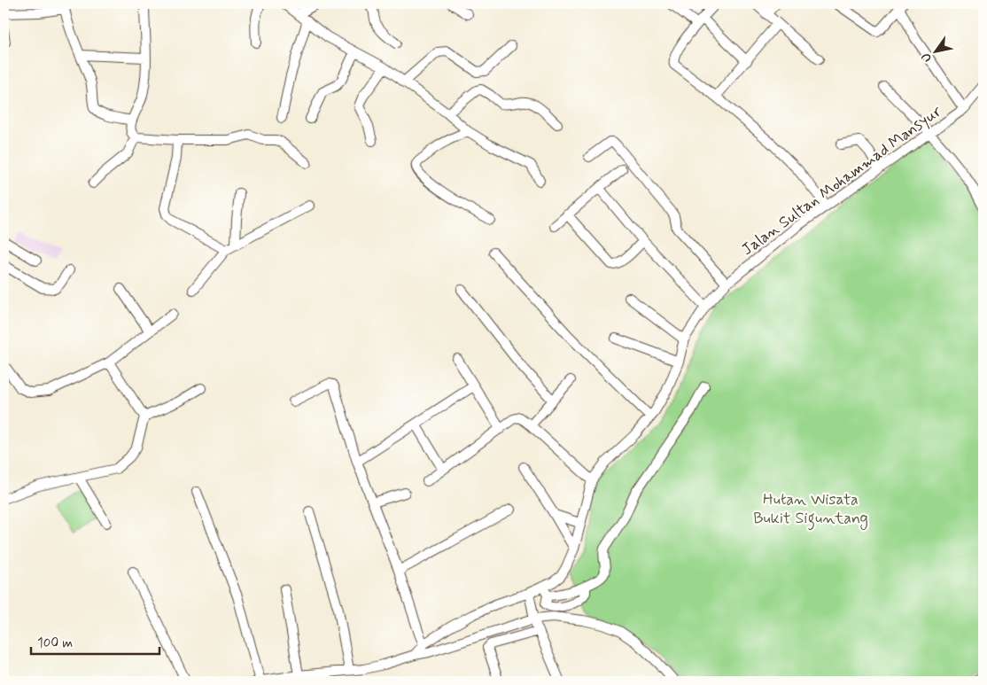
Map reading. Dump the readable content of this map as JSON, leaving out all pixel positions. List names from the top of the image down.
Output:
{
  "streets": {
    "street": ["Jalan Sultan Mohammad Mansyur"]
  },
  "parks": ["Hutan Wisata Bukit Siguntang"],
  "scale_bar": "100 m",
  "north": "bottom left"
}
